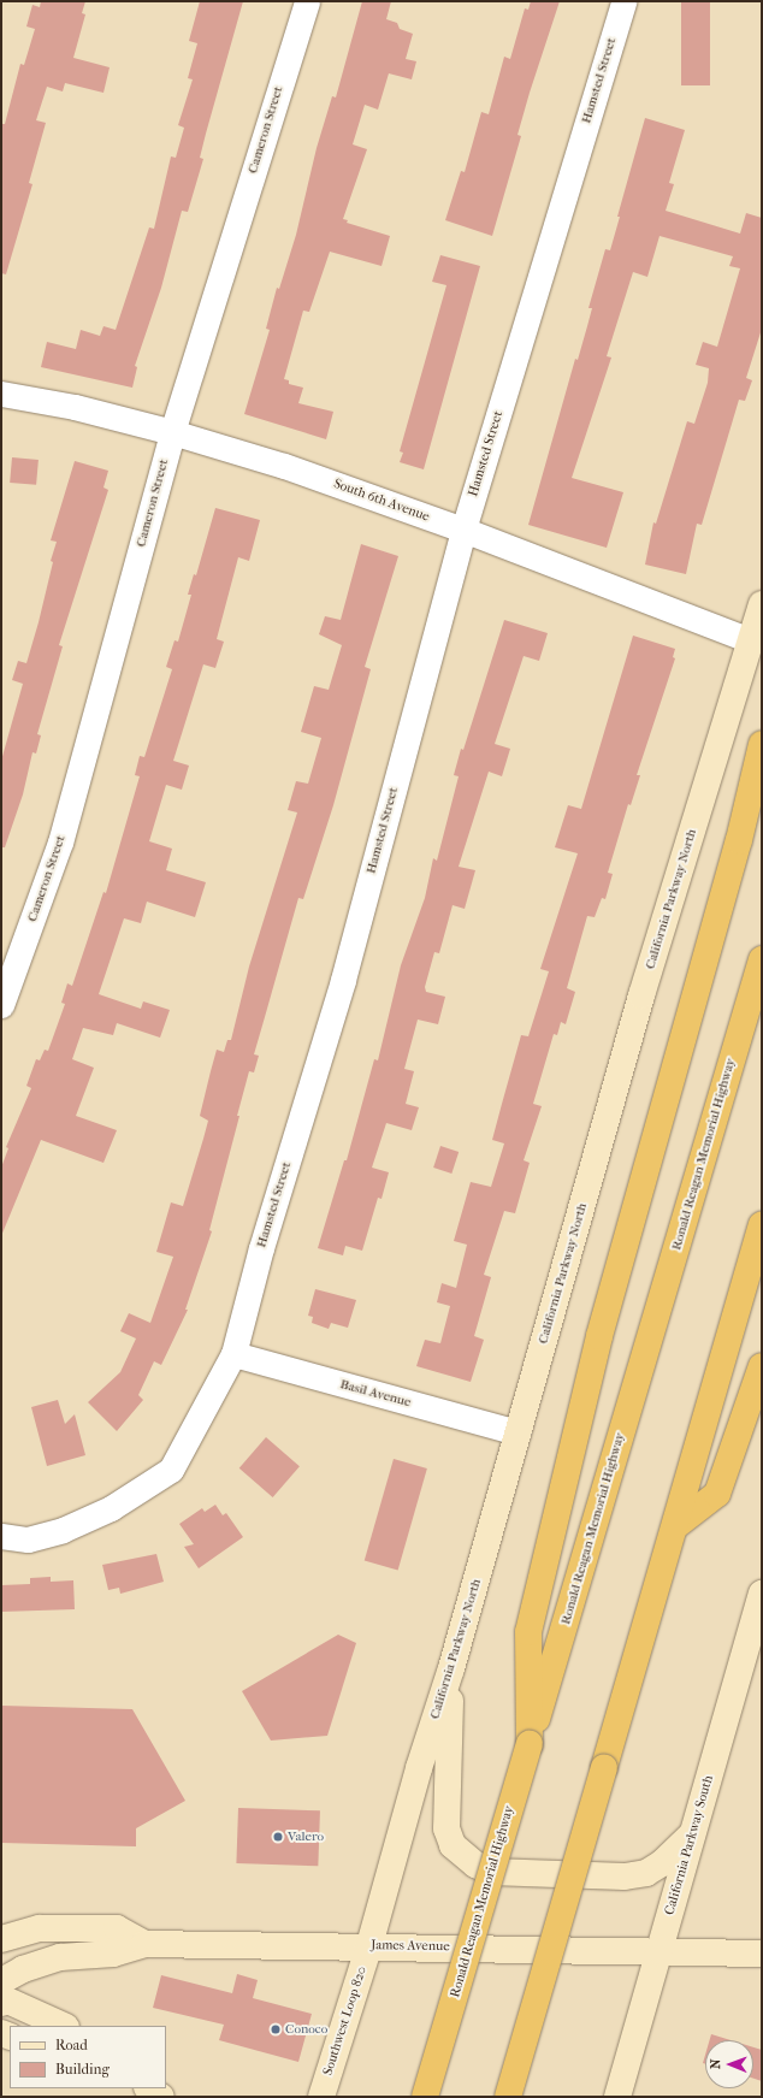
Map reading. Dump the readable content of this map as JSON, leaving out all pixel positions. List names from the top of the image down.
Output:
{
  "streets": {
    "highway": ["Ronald Reagan Memorial Highway"],
    "main road": [
      "California Parkway North",
      "California Parkway South",
      "James Avenue",
      "Southwest Loop 820"
    ],
    "street": [
      "Hamsted Street",
      "Cameron Street",
      "South 6th Avenue",
      "Basil Avenue"
    ]
  },
  "crossings": [
    ["Hamsted Street", "South 6th Avenue"],
    ["Hamsted Street", "Basil Avenue"],
    ["Cameron Street", "South 6th Avenue"],
    ["South 6th Avenue", "California Parkway North"],
    ["California Parkway North", "Basil Avenue"],
    ["California Parkway North", "James Avenue"],
    ["California Parkway North", "Southwest Loop 820"],
    ["California Parkway South", "James Avenue"],
    ["James Avenue", "Southwest Loop 820"]
  ],
  "places": ["Valero", "Conoco"],
  "legend": ["Road", "Building"],
  "north": "left"
}
